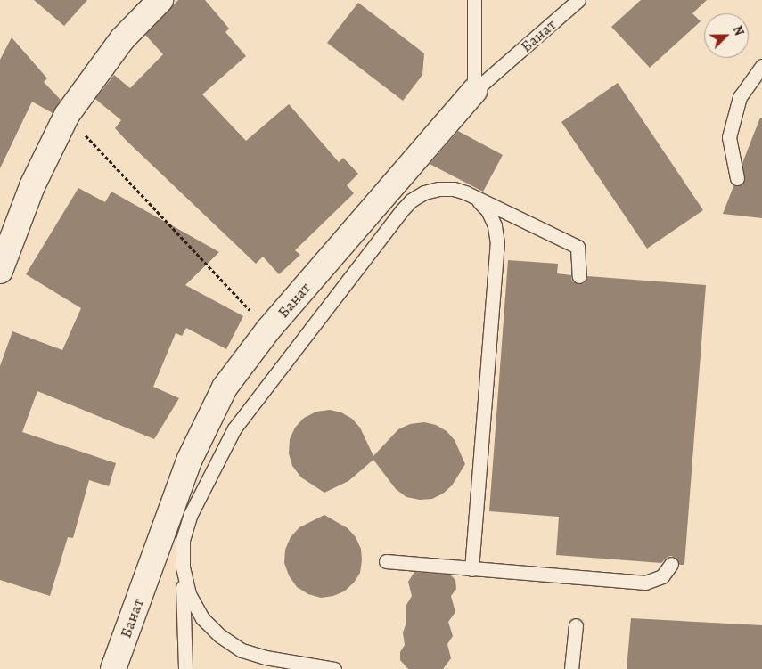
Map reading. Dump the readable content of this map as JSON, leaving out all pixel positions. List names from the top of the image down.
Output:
{
  "streets": {
    "street": ["Банат"]
  },
  "north": "top right"
}
